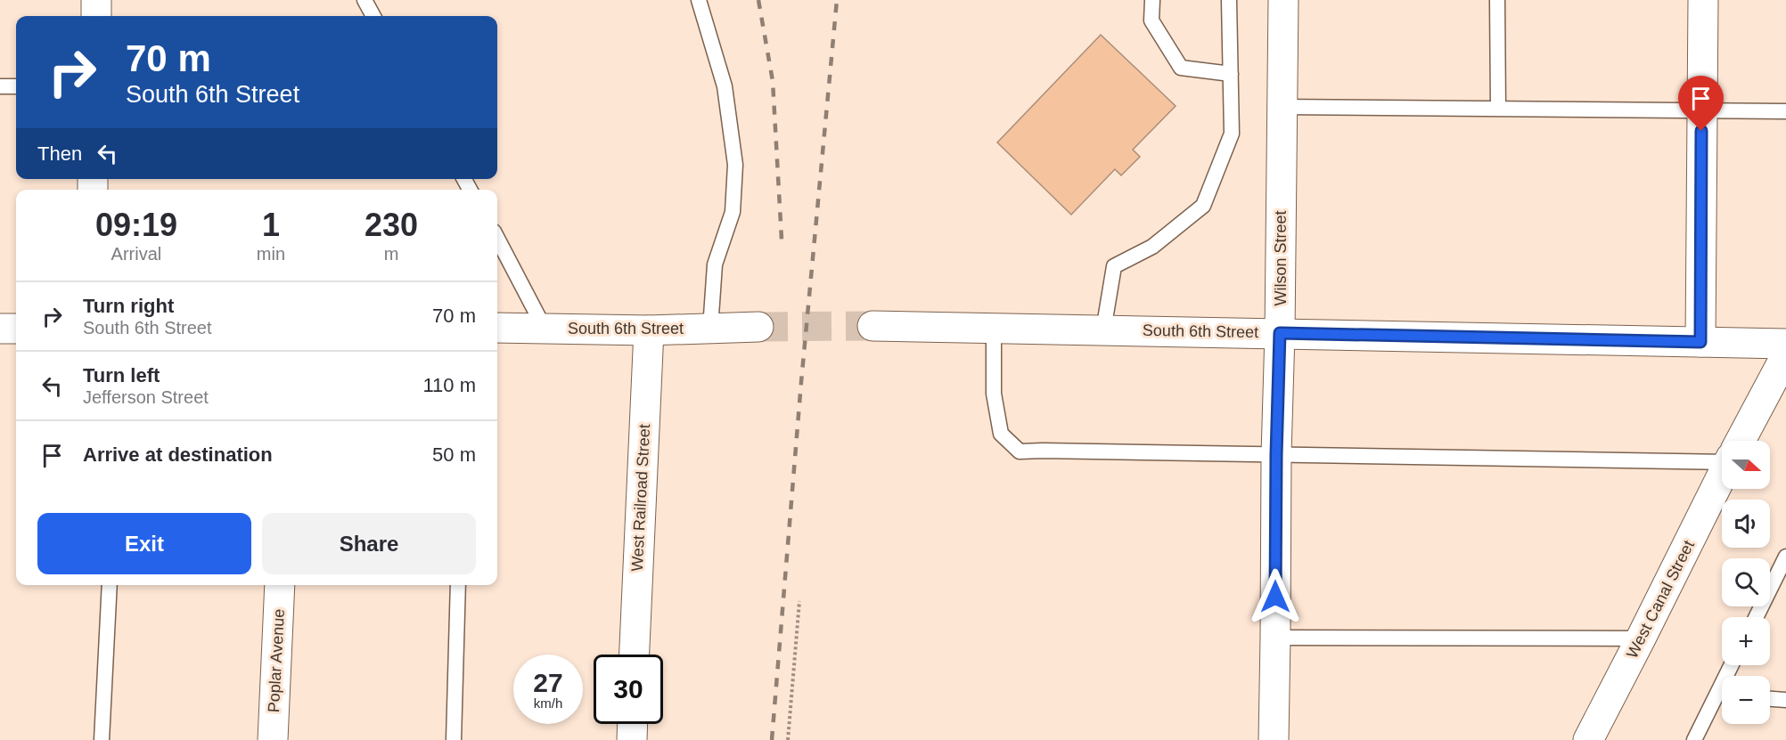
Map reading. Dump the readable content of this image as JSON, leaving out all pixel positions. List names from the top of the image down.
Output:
{
  "streets": {
    "street": [
      "Wilson Street",
      "South 6th Street",
      "West Railroad Street",
      "West Canal Street",
      "Poplar Avenue"
    ]
  },
  "crossings": [
    ["Wilson Street", "South 6th Street"],
    ["South 6th Street", "West Railroad Street"]
  ],
  "north": "right",
  "page": {
    "turn": ["70 m", "South 6th Street"],
    "then": "Then",
    "eta": [
      "09:19",
      "Arrival",
      "1",
      "min",
      "230",
      "m"
    ],
    "list": [
      {
        "name": "Turn right",
        "note": "South 6th Street",
        "value": "70 m"
      },
      {
        "name": "Turn left",
        "note": "Jefferson Street",
        "value": "110 m"
      },
      {
        "name": "Arrive at destination",
        "value": "50 m"
      }
    ],
    "map_buttons": ["+", "−"],
    "buttons": ["Exit", "Share"],
    "speed": "27 km/h",
    "limit": "30"
  }
}
